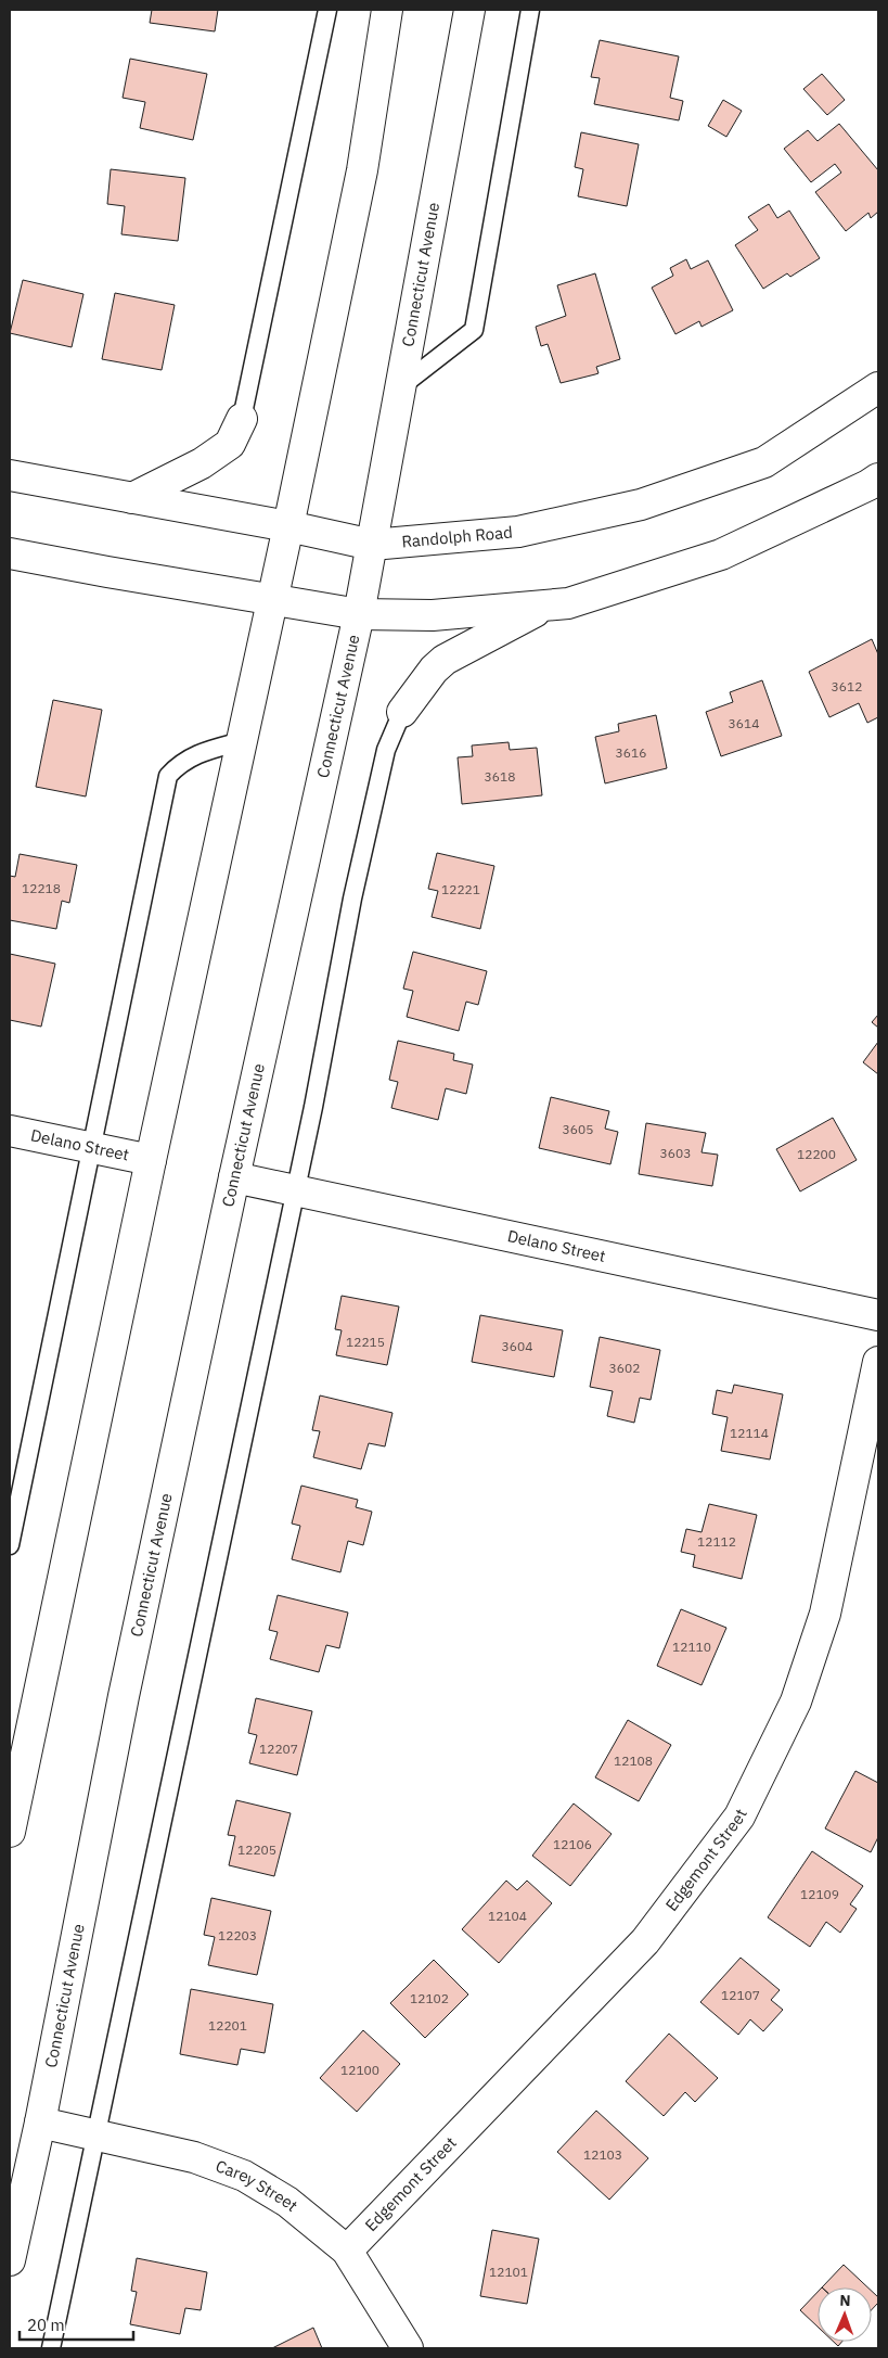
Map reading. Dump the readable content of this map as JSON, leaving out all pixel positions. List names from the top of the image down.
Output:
{
  "streets": {
    "main road": [
      "Connecticut Avenue",
      "Randolph Road",
      "Delano Street",
      "Edgemont Street",
      "Carey Street"
    ]
  },
  "crossings": [
    ["Connecticut Avenue", "Randolph Road"],
    ["Connecticut Avenue", "Delano Street"],
    ["Connecticut Avenue", "Carey Street"],
    ["Edgemont Street", "Carey Street"]
  ],
  "house_numbers": [
    "3612",
    "3614",
    "3616",
    "3618",
    "12218",
    "12221",
    "3605",
    "3603",
    "12200",
    "12215",
    "3604",
    "3602",
    "12114",
    "12112",
    "12110",
    "12207",
    "12108",
    "12106",
    "12205",
    "12109",
    "12104",
    "12203",
    "12107",
    "12102",
    "12201",
    "12100",
    "12103",
    "12101"
  ],
  "scale_bar": "20 m",
  "north": "top"
}
